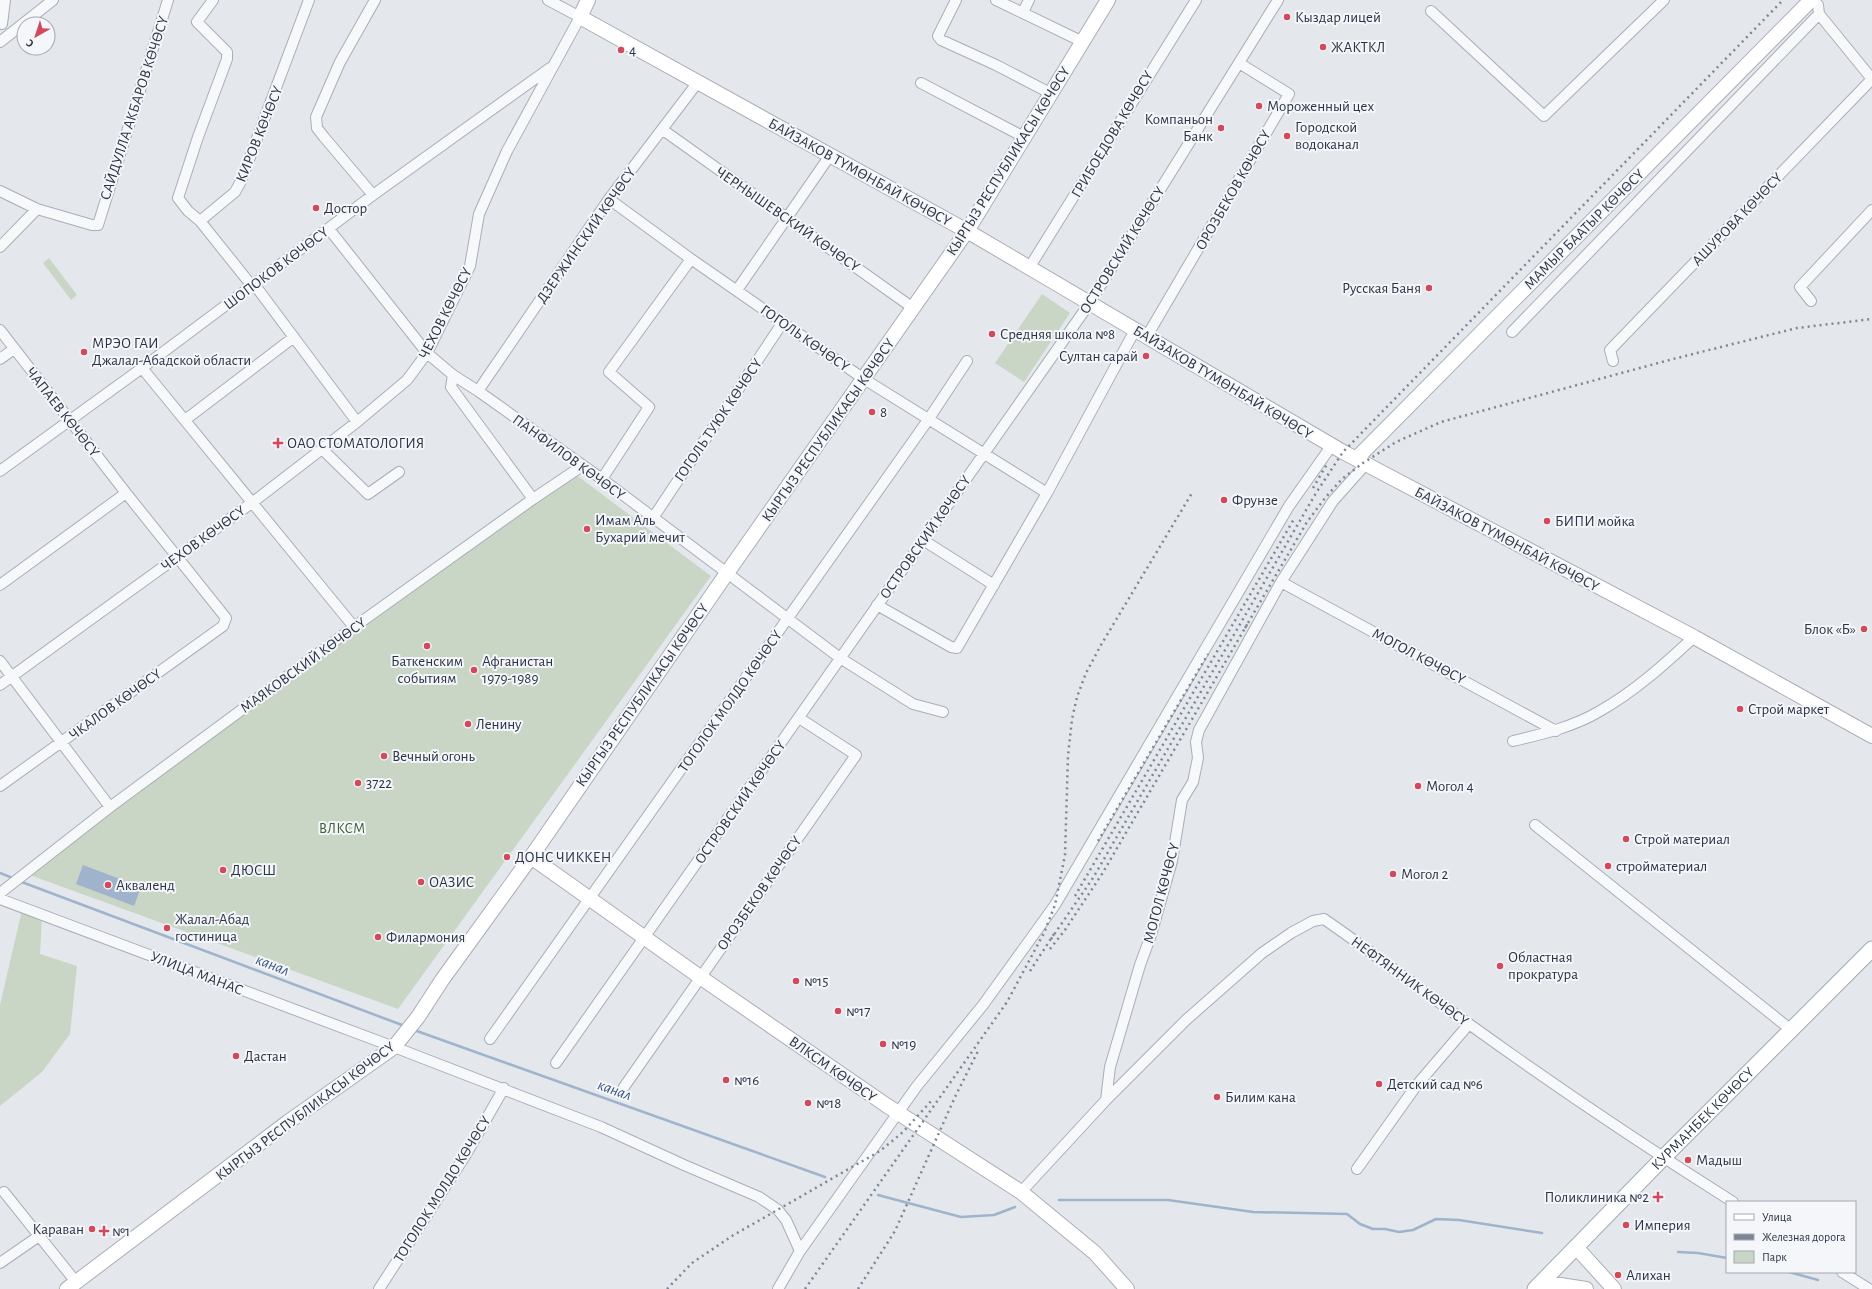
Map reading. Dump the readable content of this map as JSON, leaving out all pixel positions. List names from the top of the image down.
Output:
{
  "streets": {
    "main road": [
      "КЫРГЫЗ РЕСПУБЛИКАСЫ КӨЧӨСҮ",
      "БАЙЗАКОВ ТҮМӨНБАЙ КӨЧӨСҮ",
      "МАМЫР БААТЫР КӨЧӨСҮ",
      "ЧЕХОВ КӨЧӨСҮ",
      "ВЛКСМ КӨЧӨСҮ",
      "КУРМАНБЕК КӨЧӨСҮ"
    ],
    "street": [
      "САЙДУЛЛА АКБАРОВ КӨЧӨСҮ",
      "КИРОВ КӨЧӨСҮ",
      "ГРИБОЕДОВА КӨЧӨСҮ",
      "ОРОЗБЕКОВ КӨЧӨСҮ",
      "ЧЕРНЫШЕВСКИЙ КӨЧӨСҮ",
      "АШУРОВА КӨЧӨСҮ",
      "ДЗЕРЖИНСКИЙ КӨЧӨСҮ",
      "ОСТРОВСКИЙ КӨЧӨСҮ",
      "ШОПОКОВ КӨЧӨСҮ",
      "ГОГОЛЬ КӨЧӨСҮ",
      "ЧАПАЕВ КӨЧӨСҮ",
      "ГОГОЛЬ ТУЮК КӨЧӨСҮ",
      "ПАНФИЛОВ КӨЧӨСҮ",
      "МОГОЛ КӨЧӨСҮ",
      "МАЯКОВСКИЙ КӨЧӨСҮ",
      "ТОГОЛОК МОЛДО КӨЧӨСҮ",
      "ЧКАЛОВ КӨЧӨСҮ",
      "УЛИЦА МАНАС",
      "НЕФТЯННИК КӨЧӨСҮ"
    ]
  },
  "crossings": [
    ["ГРИБОЕДОВА КӨЧӨСҮ", "БАЙЗАКОВ ТҮМӨНБАЙ КӨЧӨСҮ"],
    ["КЫРГЫЗ РЕСПУБЛИКАСЫ КӨЧӨСҮ", "БАЙЗАКОВ ТҮМӨНБАЙ КӨЧӨСҮ"],
    ["КЫРГЫЗ РЕСПУБЛИКАСЫ КӨЧӨСҮ", "ЧЕРНЫШЕВСКИЙ КӨЧӨСҮ"],
    ["КЫРГЫЗ РЕСПУБЛИКАСЫ КӨЧӨСҮ", "ГОГОЛЬ КӨЧӨСҮ"],
    ["КЫРГЫЗ РЕСПУБЛИКАСЫ КӨЧӨСҮ", "ПАНФИЛОВ КӨЧӨСҮ"],
    ["КЫРГЫЗ РЕСПУБЛИКАСЫ КӨЧӨСҮ", "УЛИЦА МАНАС"],
    ["КЫРГЫЗ РЕСПУБЛИКАСЫ КӨЧӨСҮ", "ВЛКСМ КӨЧӨСҮ"],
    ["БАЙЗАКОВ ТҮМӨНБАЙ КӨЧӨСҮ", "ОРОЗБЕКОВ КӨЧӨСҮ"],
    ["БАЙЗАКОВ ТҮМӨНБАЙ КӨЧӨСҮ", "МАМЫР БААТЫР КӨЧӨСҮ"],
    ["БАЙЗАКОВ ТҮМӨНБАЙ КӨЧӨСҮ", "ДЗЕРЖИНСКИЙ КӨЧӨСҮ"],
    ["БАЙЗАКОВ ТҮМӨНБАЙ КӨЧӨСҮ", "ОСТРОВСКИЙ КӨЧӨСҮ"],
    ["БАЙЗАКОВ ТҮМӨНБАЙ КӨЧӨСҮ", "ЧЕХОВ КӨЧӨСҮ"],
    ["БАЙЗАКОВ ТҮМӨНБАЙ КӨЧӨСҮ", "МОГОЛ КӨЧӨСҮ"],
    ["ОРОЗБЕКОВ КӨЧӨСҮ", "ОСТРОВСКИЙ КӨЧӨСҮ"],
    ["ОРОЗБЕКОВ КӨЧӨСҮ", "ВЛКСМ КӨЧӨСҮ"],
    ["ЧЕРНЫШЕВСКИЙ КӨЧӨСҮ", "ДЗЕРЖИНСКИЙ КӨЧӨСҮ"],
    ["МАМЫР БААТЫР КӨЧӨСҮ", "МОГОЛ КӨЧӨСҮ"],
    ["ДЗЕРЖИНСКИЙ КӨЧӨСҮ", "ГОГОЛЬ КӨЧӨСҮ"],
    ["ДЗЕРЖИНСКИЙ КӨЧӨСҮ", "ПАНФИЛОВ КӨЧӨСҮ"],
    ["ОСТРОВСКИЙ КӨЧӨСҮ", "ГОГОЛЬ КӨЧӨСҮ"],
    ["ОСТРОВСКИЙ КӨЧӨСҮ", "ПАНФИЛОВ КӨЧӨСҮ"],
    ["ОСТРОВСКИЙ КӨЧӨСҮ", "ВЛКСМ КӨЧӨСҮ"],
    ["ШОПОКОВ КӨЧӨСҮ", "ЧЕХОВ КӨЧӨСҮ"],
    ["ШОПОКОВ КӨЧӨСҮ", "ЧАПАЕВ КӨЧӨСҮ"],
    ["ШОПОКОВ КӨЧӨСҮ", "ПАНФИЛОВ КӨЧӨСҮ"],
    ["ЧЕХОВ КӨЧӨСҮ", "ЧАПАЕВ КӨЧӨСҮ"],
    ["ЧЕХОВ КӨЧӨСҮ", "ПАНФИЛОВ КӨЧӨСҮ"],
    ["ГОГОЛЬ КӨЧӨСҮ", "ГОГОЛЬ ТУЮК КӨЧӨСҮ"],
    ["ГОГОЛЬ КӨЧӨСҮ", "ТОГОЛОК МОЛДО КӨЧӨСҮ"],
    ["ЧАПАЕВ КӨЧӨСҮ", "ЧКАЛОВ КӨЧӨСҮ"],
    ["ГОГОЛЬ ТУЮК КӨЧӨСҮ", "ПАНФИЛОВ КӨЧӨСҮ"],
    ["ПАНФИЛОВ КӨЧӨСҮ", "МАЯКОВСКИЙ КӨЧӨСҮ"],
    ["ПАНФИЛОВ КӨЧӨСҮ", "ТОГОЛОК МОЛДО КӨЧӨСҮ"],
    ["МОГОЛ КӨЧӨСҮ", "НЕФТЯННИК КӨЧӨСҮ"],
    ["ТОГОЛОК МОЛДО КӨЧӨСҮ", "УЛИЦА МАНАС"],
    ["ТОГОЛОК МОЛДО КӨЧӨСҮ", "ВЛКСМ КӨЧӨСҮ"],
    ["НЕФТЯННИК КӨЧӨСҮ", "КУРМАНБЕК КӨЧӨСҮ"]
  ],
  "water": ["канал"],
  "parks": ["ВЛКСМ"],
  "places": {
    "other": [
      "Кыздар лицей",
      "ЖАКТКЛ",
      "4",
      "Мороженный цех",
      "Компаньон Банк",
      "Городской водоканал",
      "Достор",
      "Русская Баня",
      "Средняя школа №8",
      "МРЭО ГАИ Джалал-Абадской области",
      "Султан сарай",
      "8",
      "Фрунзе",
      "БИПИ мойка",
      "Имам Аль Бухарий мечит",
      "Блок «Б»",
      "Баткенским событиям",
      "Афганистан 1979-1989",
      "Строй маркет",
      "Ленину",
      "Вечный огонь",
      "3722",
      "Могол 4",
      "Строй материал",
      "ДОНС ЧИККЕН",
      "стройматериал",
      "ДЮСШ",
      "Могол 2",
      "ОАЗИС",
      "Акваленд",
      "Жалал-Абад гостиница",
      "Филармония",
      "Областная прократура",
      "№15",
      "№17",
      "№19",
      "Дастан",
      "№16",
      "Детский сад №6",
      "Билим кана",
      "№18",
      "Мадыш",
      "Империя",
      "Караван",
      "Алихан"
    ],
    "health": ["ОАО СТОМАТОЛОГИЯ", "Поликлиника №2", "№1"]
  },
  "legend": ["Улица", "Железная дорога", "Парк"],
  "north": "bottom left"
}
